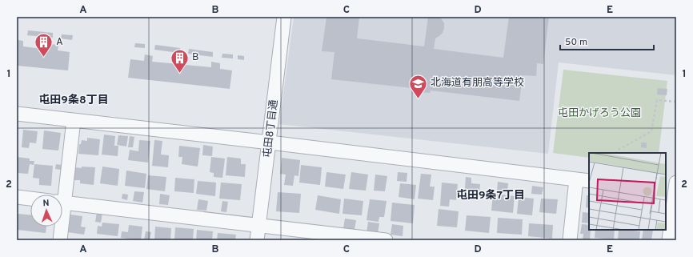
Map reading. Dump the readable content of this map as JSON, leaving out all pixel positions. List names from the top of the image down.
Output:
{
  "streets": {
    "street": ["屯田8丁目通"]
  },
  "districts": ["屯田9条8丁目", "屯田9条7丁目"],
  "parks": ["屯田かげろう公園"],
  "places": {
    "building": ["A", "B"],
    "school or university": ["北海道有朋高等学校"]
  },
  "scale_bar": "50 m",
  "north": "top",
  "grid": {
    "columns": [
      "A",
      "B",
      "C",
      "D",
      "E"
    ],
    "rows": ["1", "2"]
  }
}
